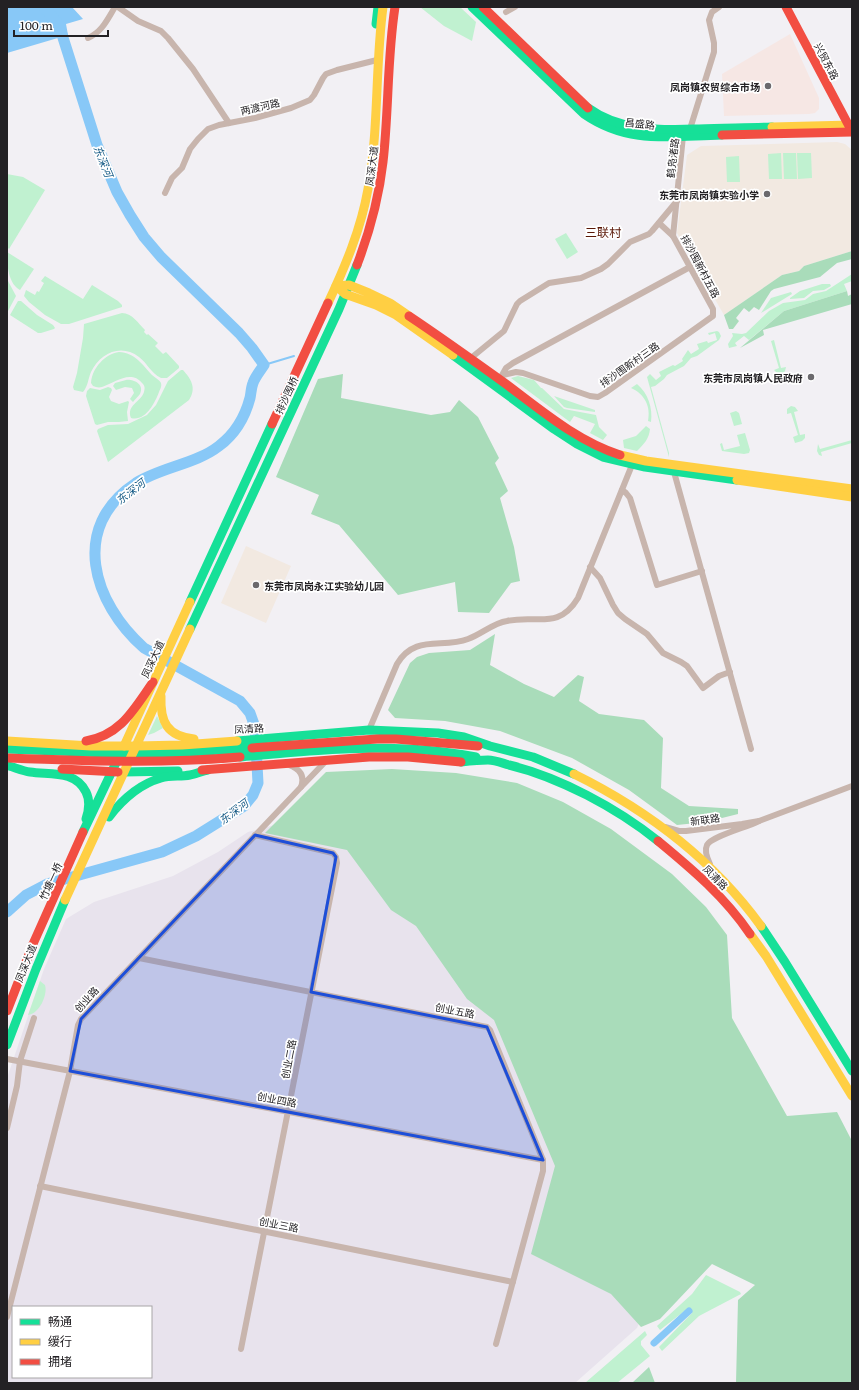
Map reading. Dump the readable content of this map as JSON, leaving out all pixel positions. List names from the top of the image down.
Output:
{
  "streets": {
    "main road": [
      "兴贸东路",
      "昌盛路",
      "凤深大道",
      "排沙围桥",
      "凤清路",
      "竹塘一桥"
    ],
    "street": [
      "两渡河路",
      "鹤凫渚路",
      "排沙围新村五路",
      "排沙围新村三路",
      "新联路",
      "创业路",
      "创业五路",
      "创业二路",
      "创业四路",
      "创业三路"
    ]
  },
  "crossings": [
    ["兴贸东路", "昌盛路"],
    ["两渡河路", "凤深大道"],
    ["昌盛路", "鹤凫渚路"],
    ["鹤凫渚路", "排沙围新村五路"],
    ["凤深大道", "排沙围桥"],
    ["凤深大道", "凤清路"],
    ["凤深大道", "竹塘一桥"],
    ["排沙围新村五路", "排沙围新村三路"],
    ["凤清路", "新联路"],
    ["凤清路", "创业路"],
    ["创业路", "创业五路"],
    ["创业路", "创业二路"],
    ["创业路", "创业四路"],
    ["创业路", "创业三路"],
    ["创业五路", "创业二路"],
    ["创业五路", "创业四路"],
    ["创业五路", "创业三路"],
    ["创业二路", "创业四路"],
    ["创业二路", "创业三路"]
  ],
  "districts": ["三联村"],
  "water": ["东深河"],
  "places": [
    "凤岗镇农贸综合市场",
    "东莞市凤岗镇实验小学",
    "东莞市凤岗镇人民政府",
    "东莞市凤岗永江实验幼儿园"
  ],
  "legend": ["畅通", "缓行", "拥堵"],
  "scale_bar": "100 m"
}
